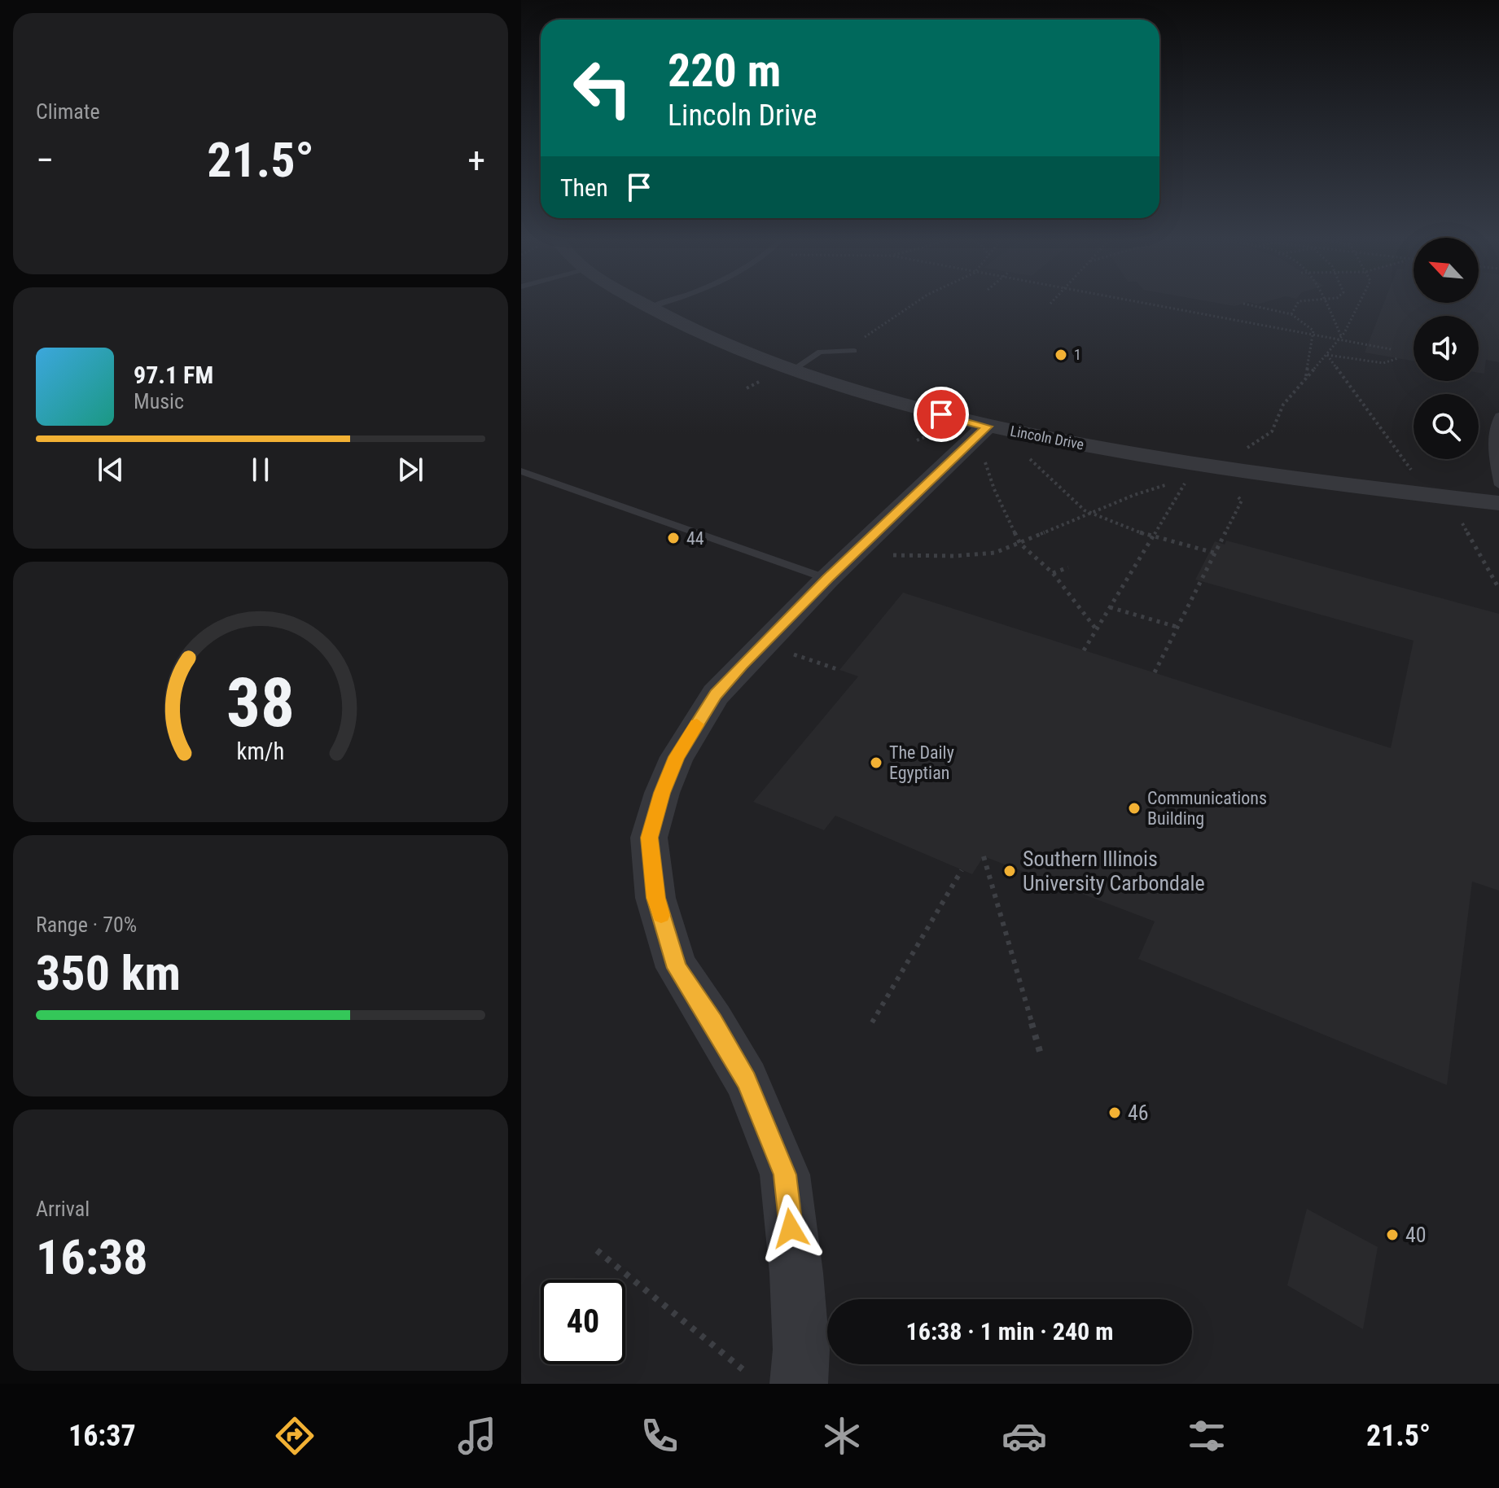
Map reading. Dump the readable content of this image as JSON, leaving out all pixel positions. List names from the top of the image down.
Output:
{
  "streets": {
    "street": ["Lincoln Drive"]
  },
  "places": [
    "1",
    "44",
    "The Daily Egyptian",
    "Communications Building",
    "Southern Illinois University Carbondale",
    "46",
    "40"
  ],
  "north": "top left",
  "page": {
    "tile": [
      "Climate",
      ["Range · 70%", "350 km"],
      ["Arrival", "16:38"]
    ],
    "turn": ["220 m", "Lincoln Drive"],
    "heat": ["−", "21.5°", "+"],
    "then": "Then",
    "song": ["97.1 FM", "Music"],
    "limit": "40",
    "trip": "16:38 · 1 min · 240 m",
    "tabs": ["16:37", "21.5°"],
    "gauge": ["38", "km/h"]
  }
}
